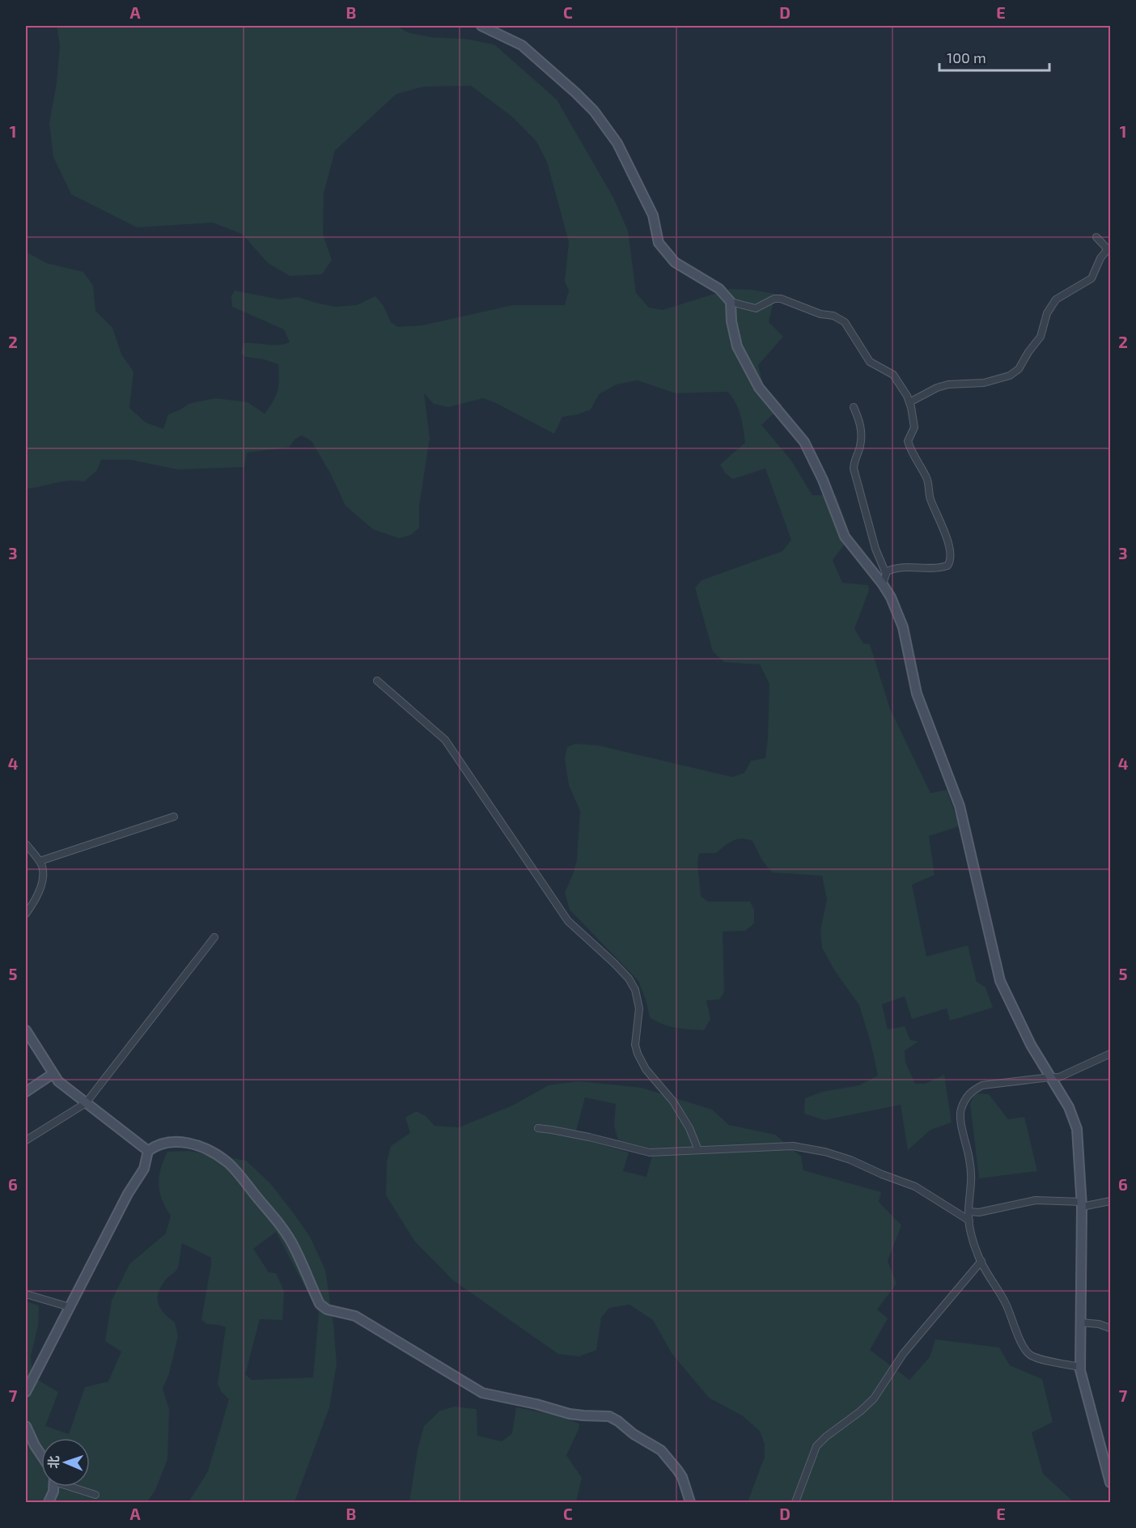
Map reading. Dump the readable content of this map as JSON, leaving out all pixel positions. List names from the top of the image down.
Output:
{
  "scale_bar": "100 m",
  "north": "left",
  "grid": {
    "columns": [
      "A",
      "B",
      "C",
      "D",
      "E"
    ],
    "rows": [
      "1",
      "2",
      "3",
      "4",
      "5",
      "6",
      "7"
    ]
  }
}
